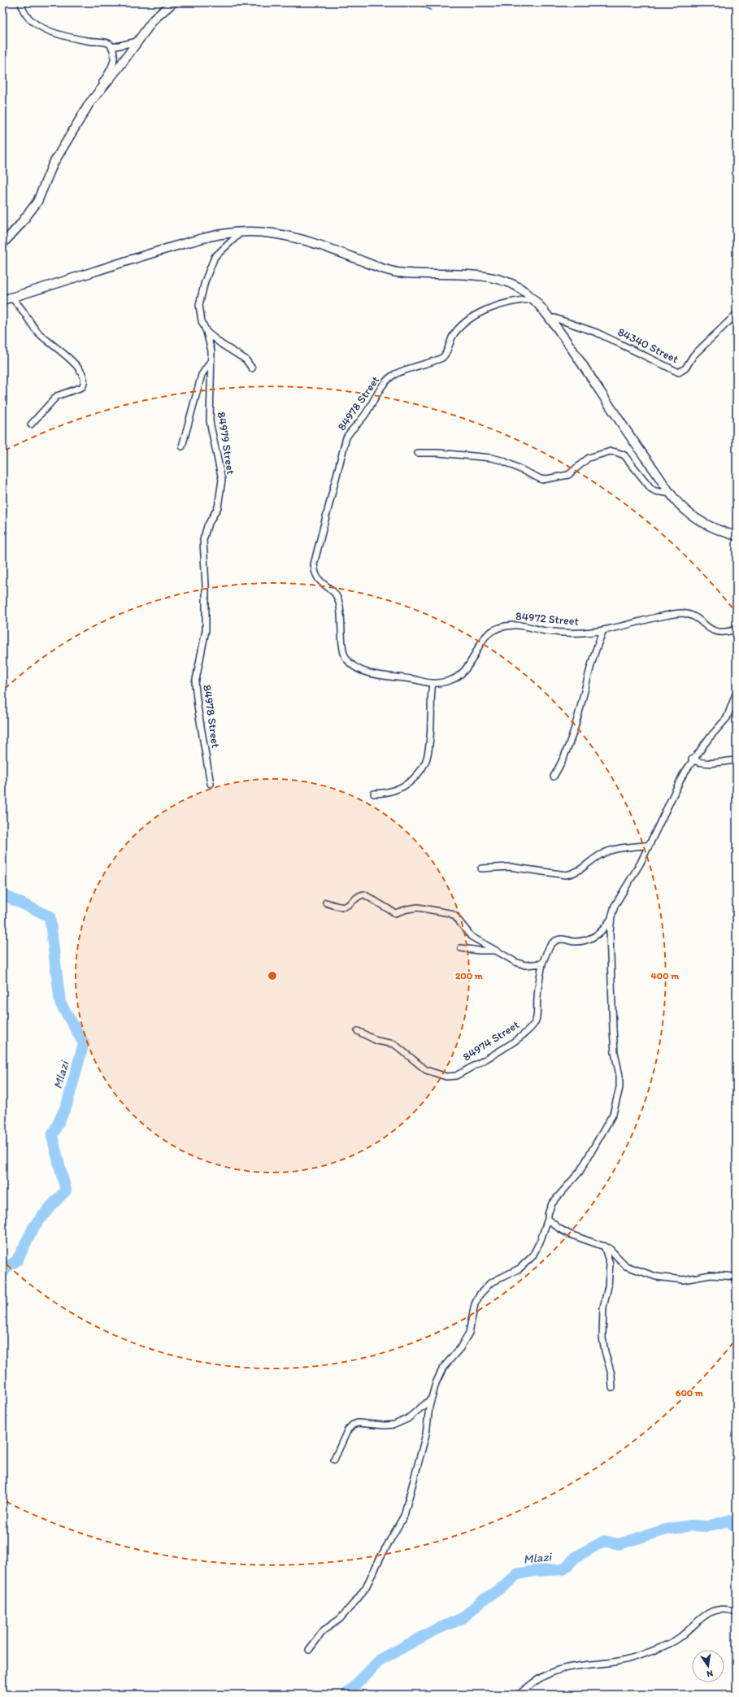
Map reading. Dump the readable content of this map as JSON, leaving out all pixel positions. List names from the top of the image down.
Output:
{
  "streets": {
    "street": [
      "84340 Street",
      "84978 Street",
      "84979 Street",
      "84972 Street",
      "84974 Street"
    ]
  },
  "crossings": [
    ["84978 Street", "84979 Street"],
    ["84978 Street", "84972 Street"]
  ],
  "water": ["Mlazi"],
  "north": "bottom",
  "rings": ["200 m", "400 m", "600 m"]
}
